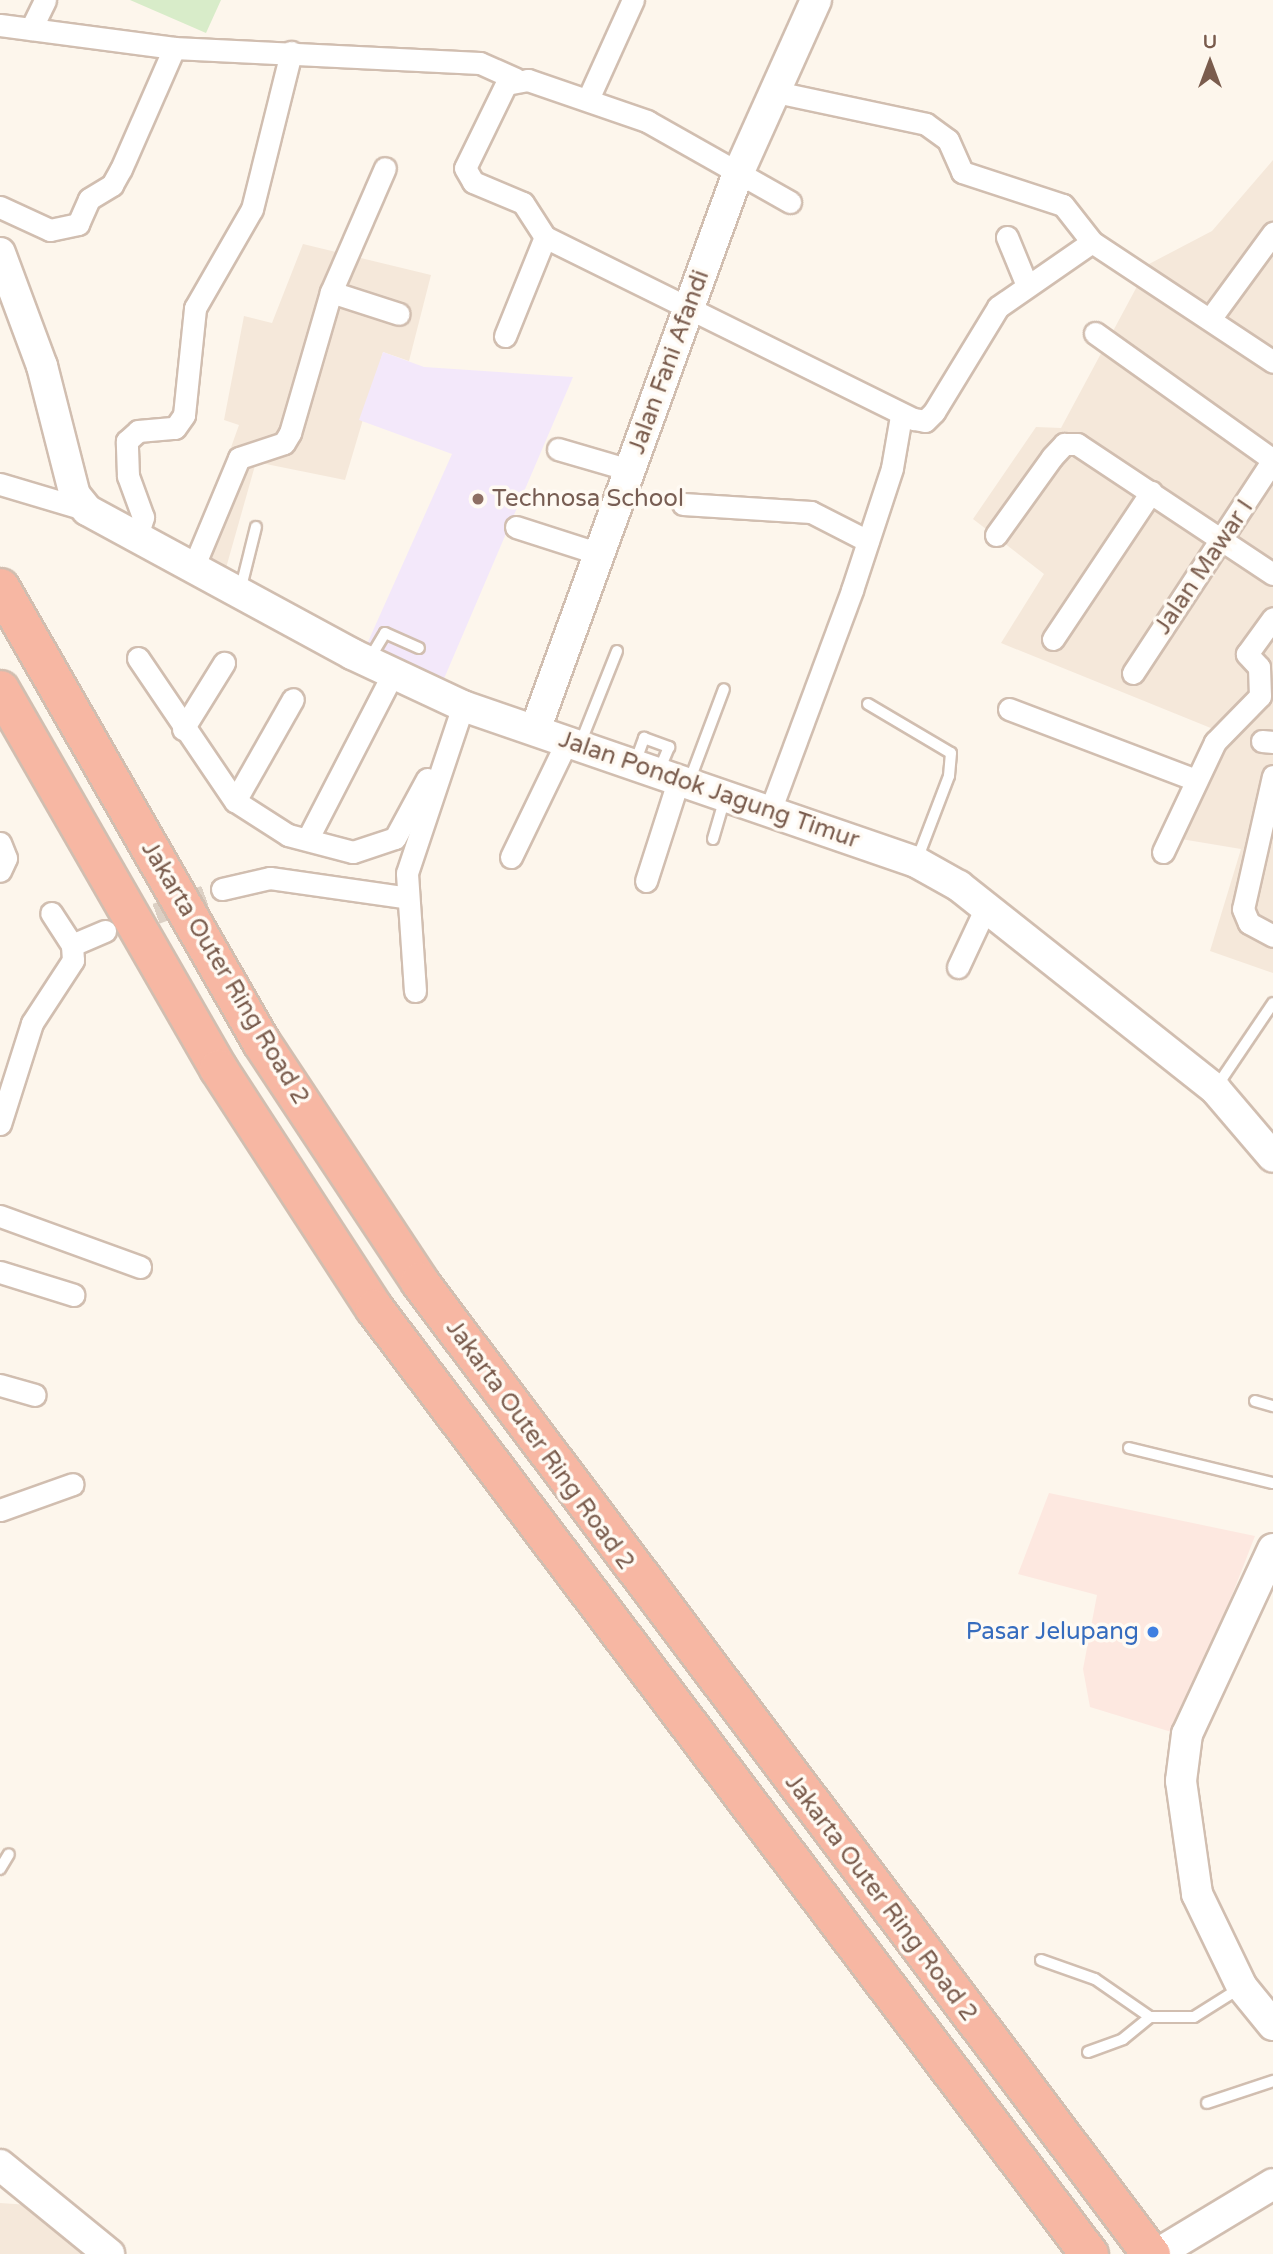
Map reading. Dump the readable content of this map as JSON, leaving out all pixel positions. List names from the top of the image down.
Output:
{
  "streets": {
    "highway": ["Jakarta Outer Ring Road 2"],
    "street": ["Jalan Fani Afandi", "Jalan Mawar I", "Jalan Pondok Jagung Timur"]
  },
  "crossings": [
    ["Jalan Fani Afandi", "Jalan Pondok Jagung Timur"]
  ],
  "places": ["Technosa School", "Pasar Jelupang"],
  "north": "top"
}
